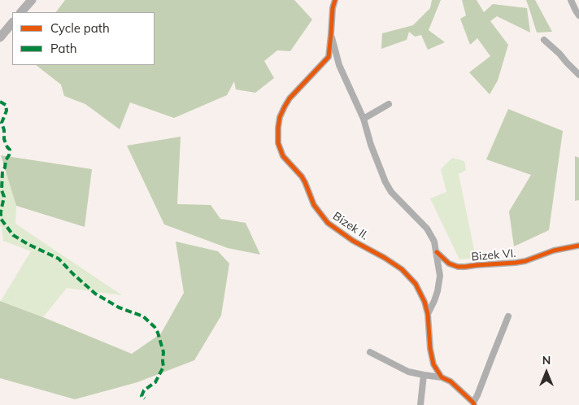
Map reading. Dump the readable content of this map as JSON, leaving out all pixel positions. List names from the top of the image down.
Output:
{
  "streets": {
    "street": ["Bizek II.", "Bizek VI."]
  },
  "legend": ["Cycle path", "Path"],
  "north": "top"
}
